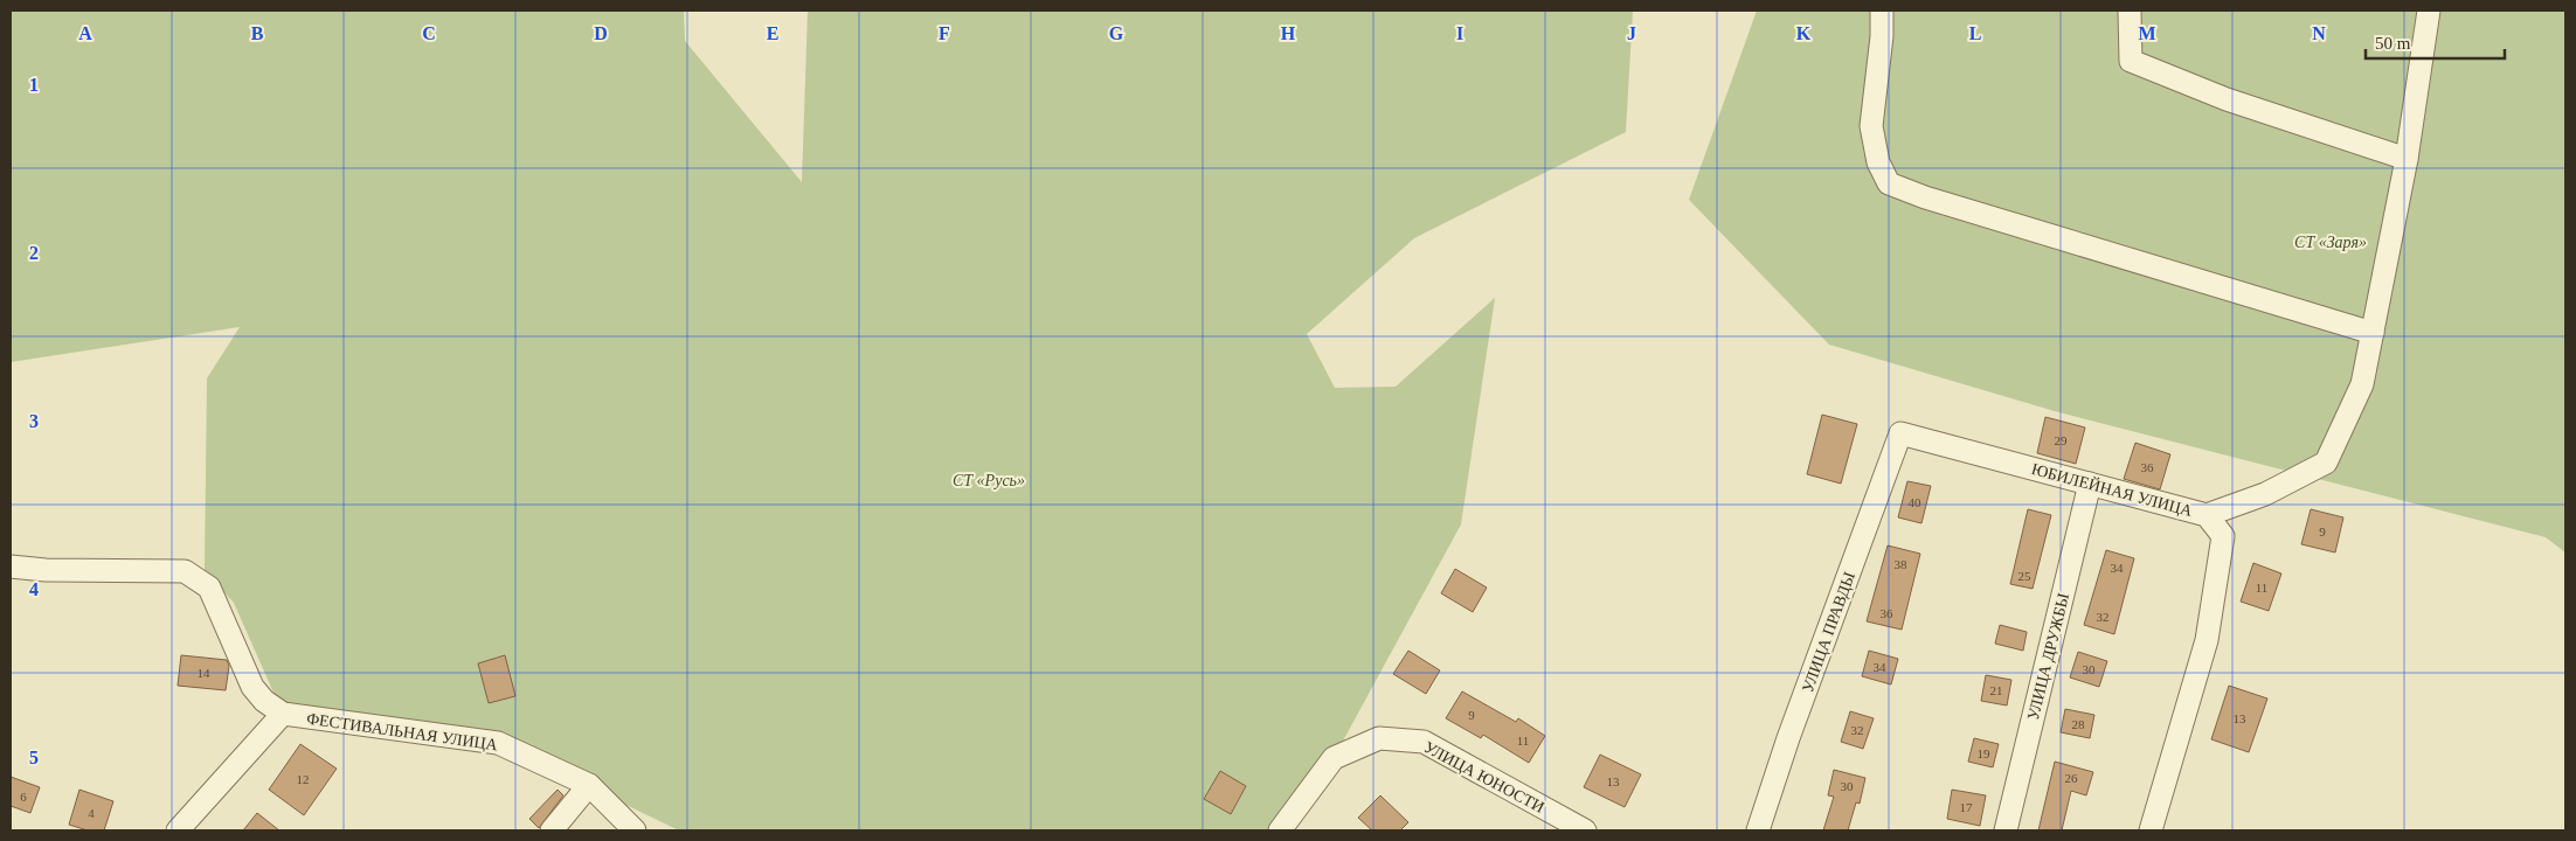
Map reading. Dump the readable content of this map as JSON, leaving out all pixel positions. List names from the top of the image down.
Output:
{
  "streets": {
    "street": [
      "ЮБИЛЕЙНАЯ УЛИЦА",
      "УЛИЦА ПРАВДЫ",
      "УЛИЦА ДРУЖБЫ",
      "ФЕСТИВАЛЬНАЯ УЛИЦА",
      "УЛИЦА ЮНОСТИ"
    ]
  },
  "crossings": [
    ["ЮБИЛЕЙНАЯ УЛИЦА", "УЛИЦА ПРАВДЫ"],
    ["ЮБИЛЕЙНАЯ УЛИЦА", "УЛИЦА ДРУЖБЫ"]
  ],
  "parks": ["СТ «Заря»", "СТ «Русь»"],
  "house_numbers": [
    "29",
    "36",
    "40",
    "9",
    "38",
    "34",
    "25",
    "11",
    "36",
    "32",
    "34",
    "30",
    "14",
    "21",
    "9",
    "13",
    "28",
    "32",
    "11",
    "19",
    "26",
    "12",
    "13",
    "30",
    "6",
    "17",
    "4"
  ],
  "scale_bar": "50 m",
  "grid": {
    "columns": [
      "A",
      "B",
      "C",
      "D",
      "E",
      "F",
      "G",
      "H",
      "I",
      "J",
      "K",
      "L",
      "M",
      "N"
    ],
    "rows": [
      "1",
      "2",
      "3",
      "4",
      "5"
    ]
  }
}
